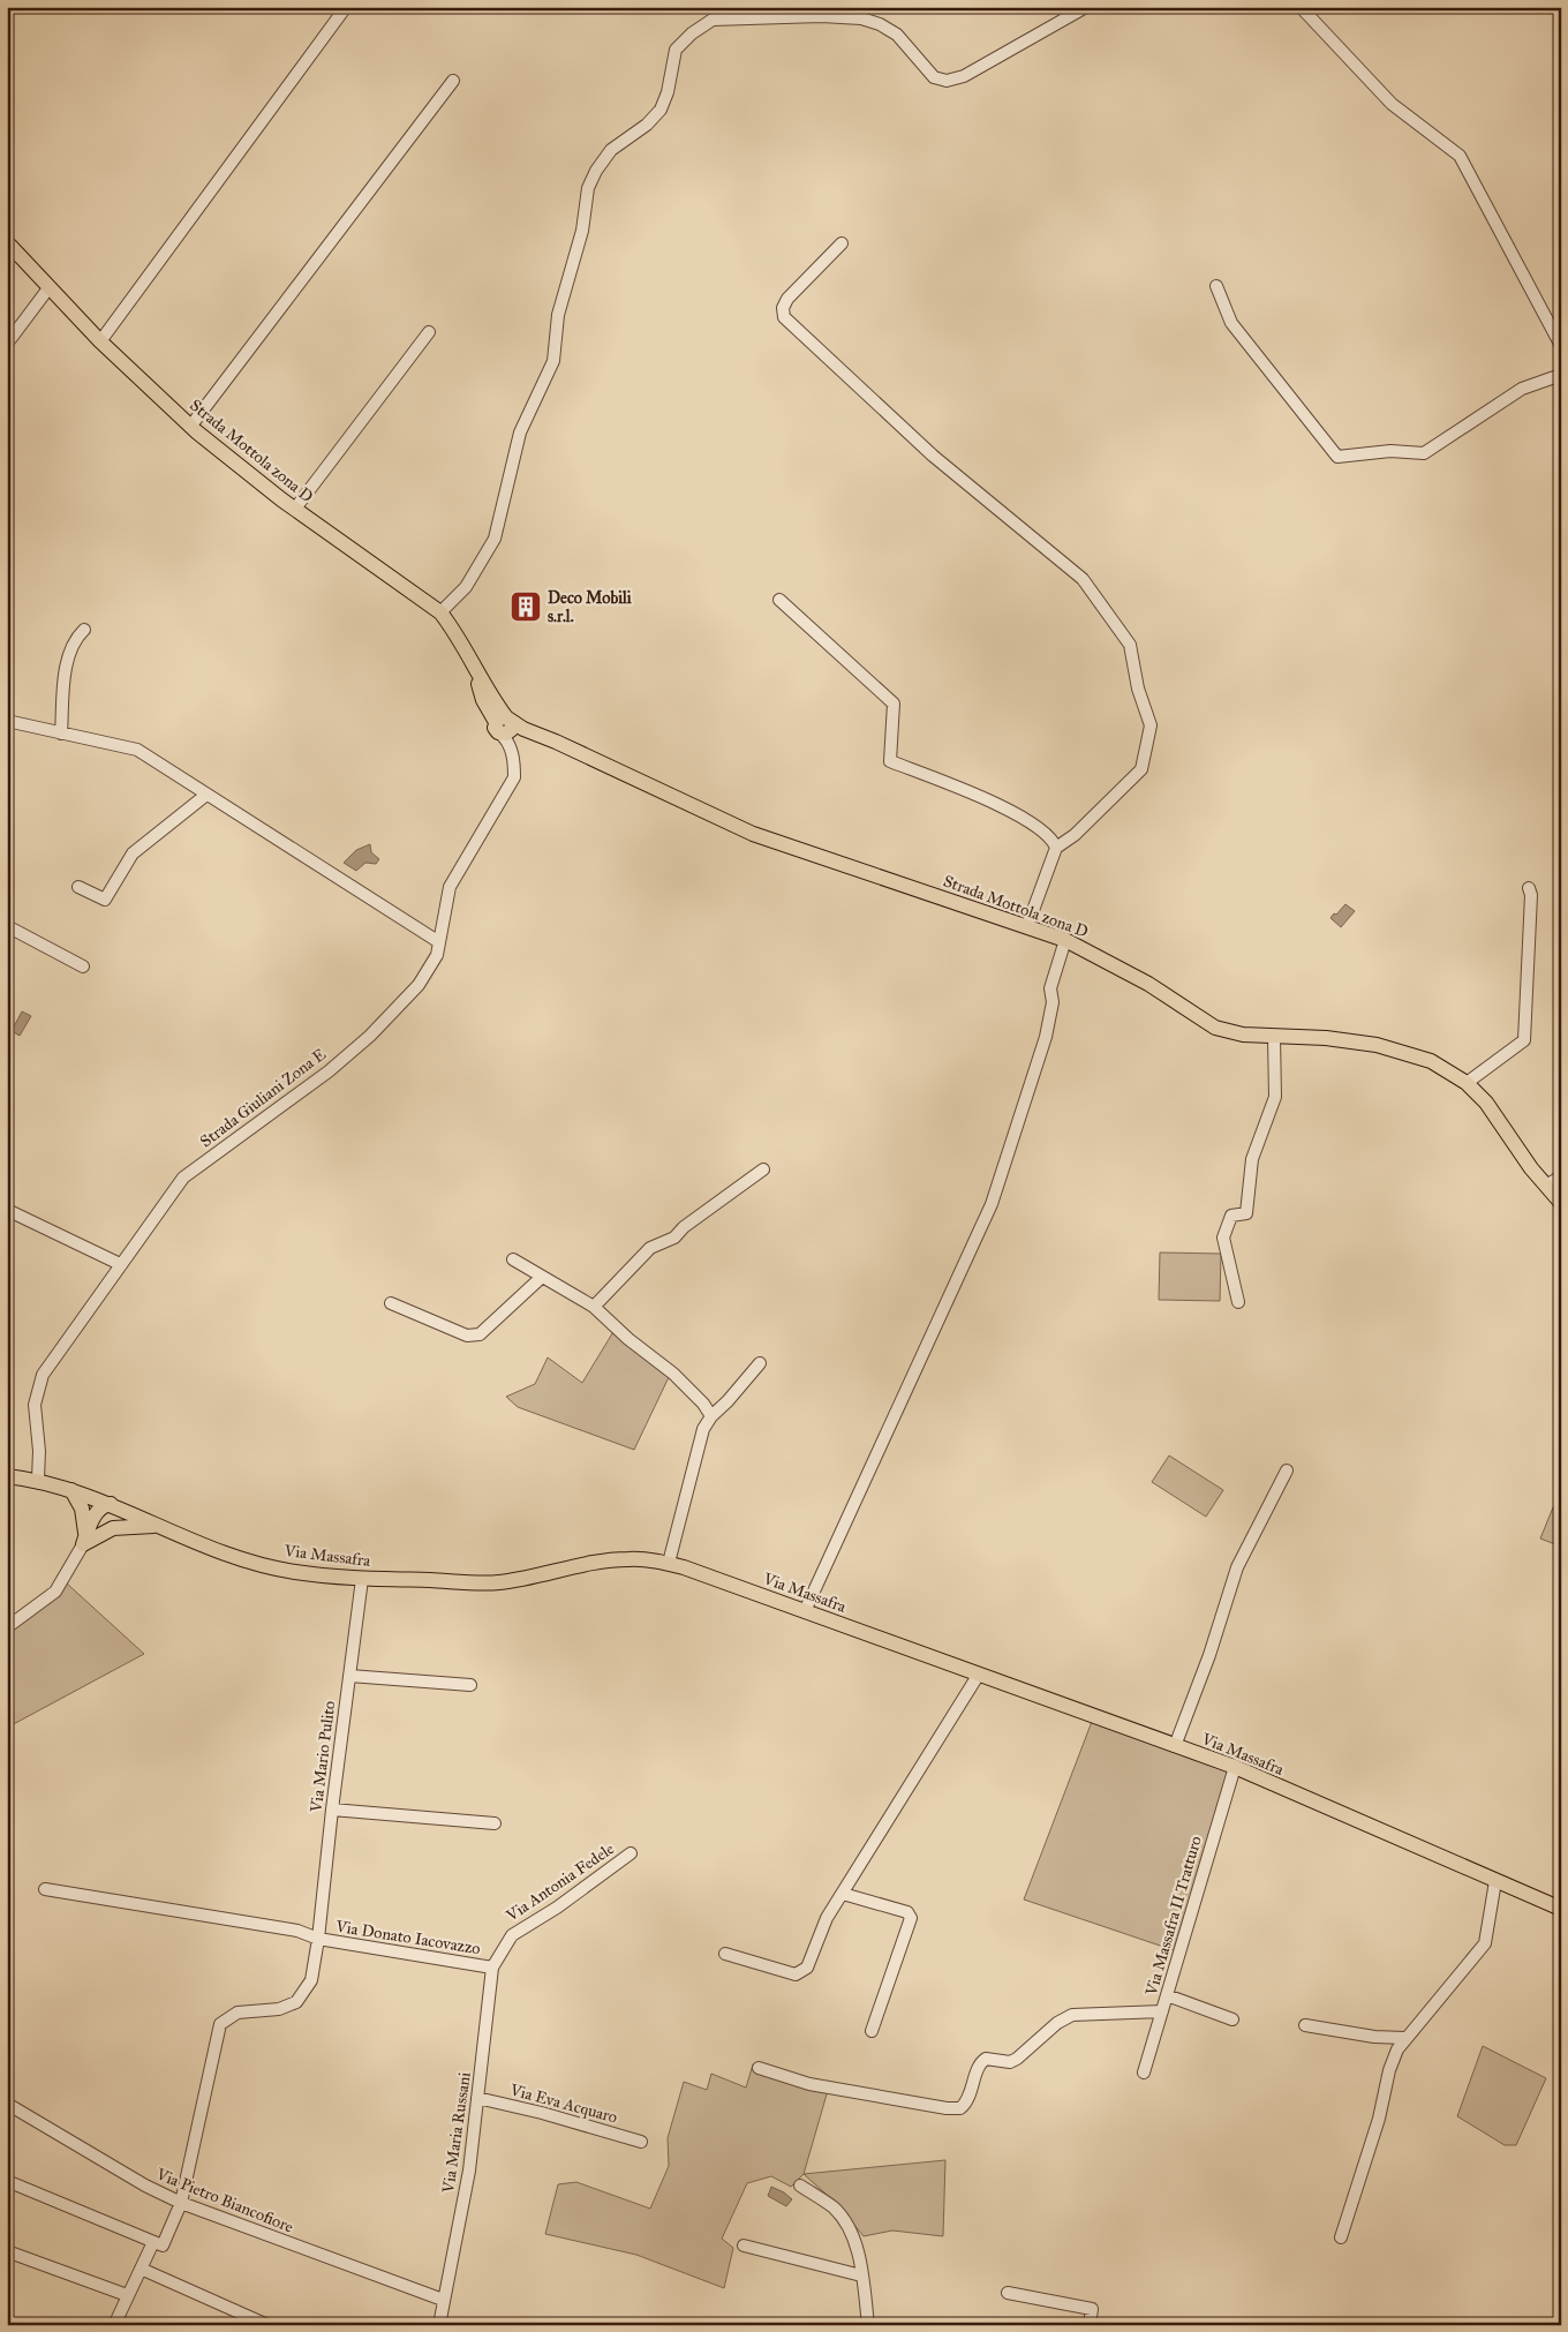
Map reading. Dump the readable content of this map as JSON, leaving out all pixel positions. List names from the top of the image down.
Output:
{
  "streets": {
    "main road": ["Strada Mottola zona D", "Via Massafra"],
    "street": [
      "Strada Giuliani Zona E",
      "Via Mario Pulito",
      "Via Antonia Fedele",
      "Via Massafra II Tratturo",
      "Via Donato Iacovazzo",
      "Via Eva Acquaro",
      "Via Maria Russani",
      "Via Pietro Biancofiore"
    ]
  },
  "crossings": [
    ["Strada Mottola zona D", "Strada Giuliani Zona E"],
    ["Strada Giuliani Zona E", "Via Massafra"],
    ["Via Massafra", "Via Mario Pulito"],
    ["Via Massafra", "Via Massafra II Tratturo"],
    ["Via Mario Pulito", "Via Donato Iacovazzo"],
    ["Via Mario Pulito", "Via Pietro Biancofiore"],
    ["Via Antonia Fedele", "Via Donato Iacovazzo"],
    ["Via Antonia Fedele", "Via Maria Russani"],
    ["Via Donato Iacovazzo", "Via Maria Russani"],
    ["Via Eva Acquaro", "Via Maria Russani"],
    ["Via Maria Russani", "Via Pietro Biancofiore"]
  ],
  "places": {
    "building": ["Deco Mobili s.r.l."]
  }
}
